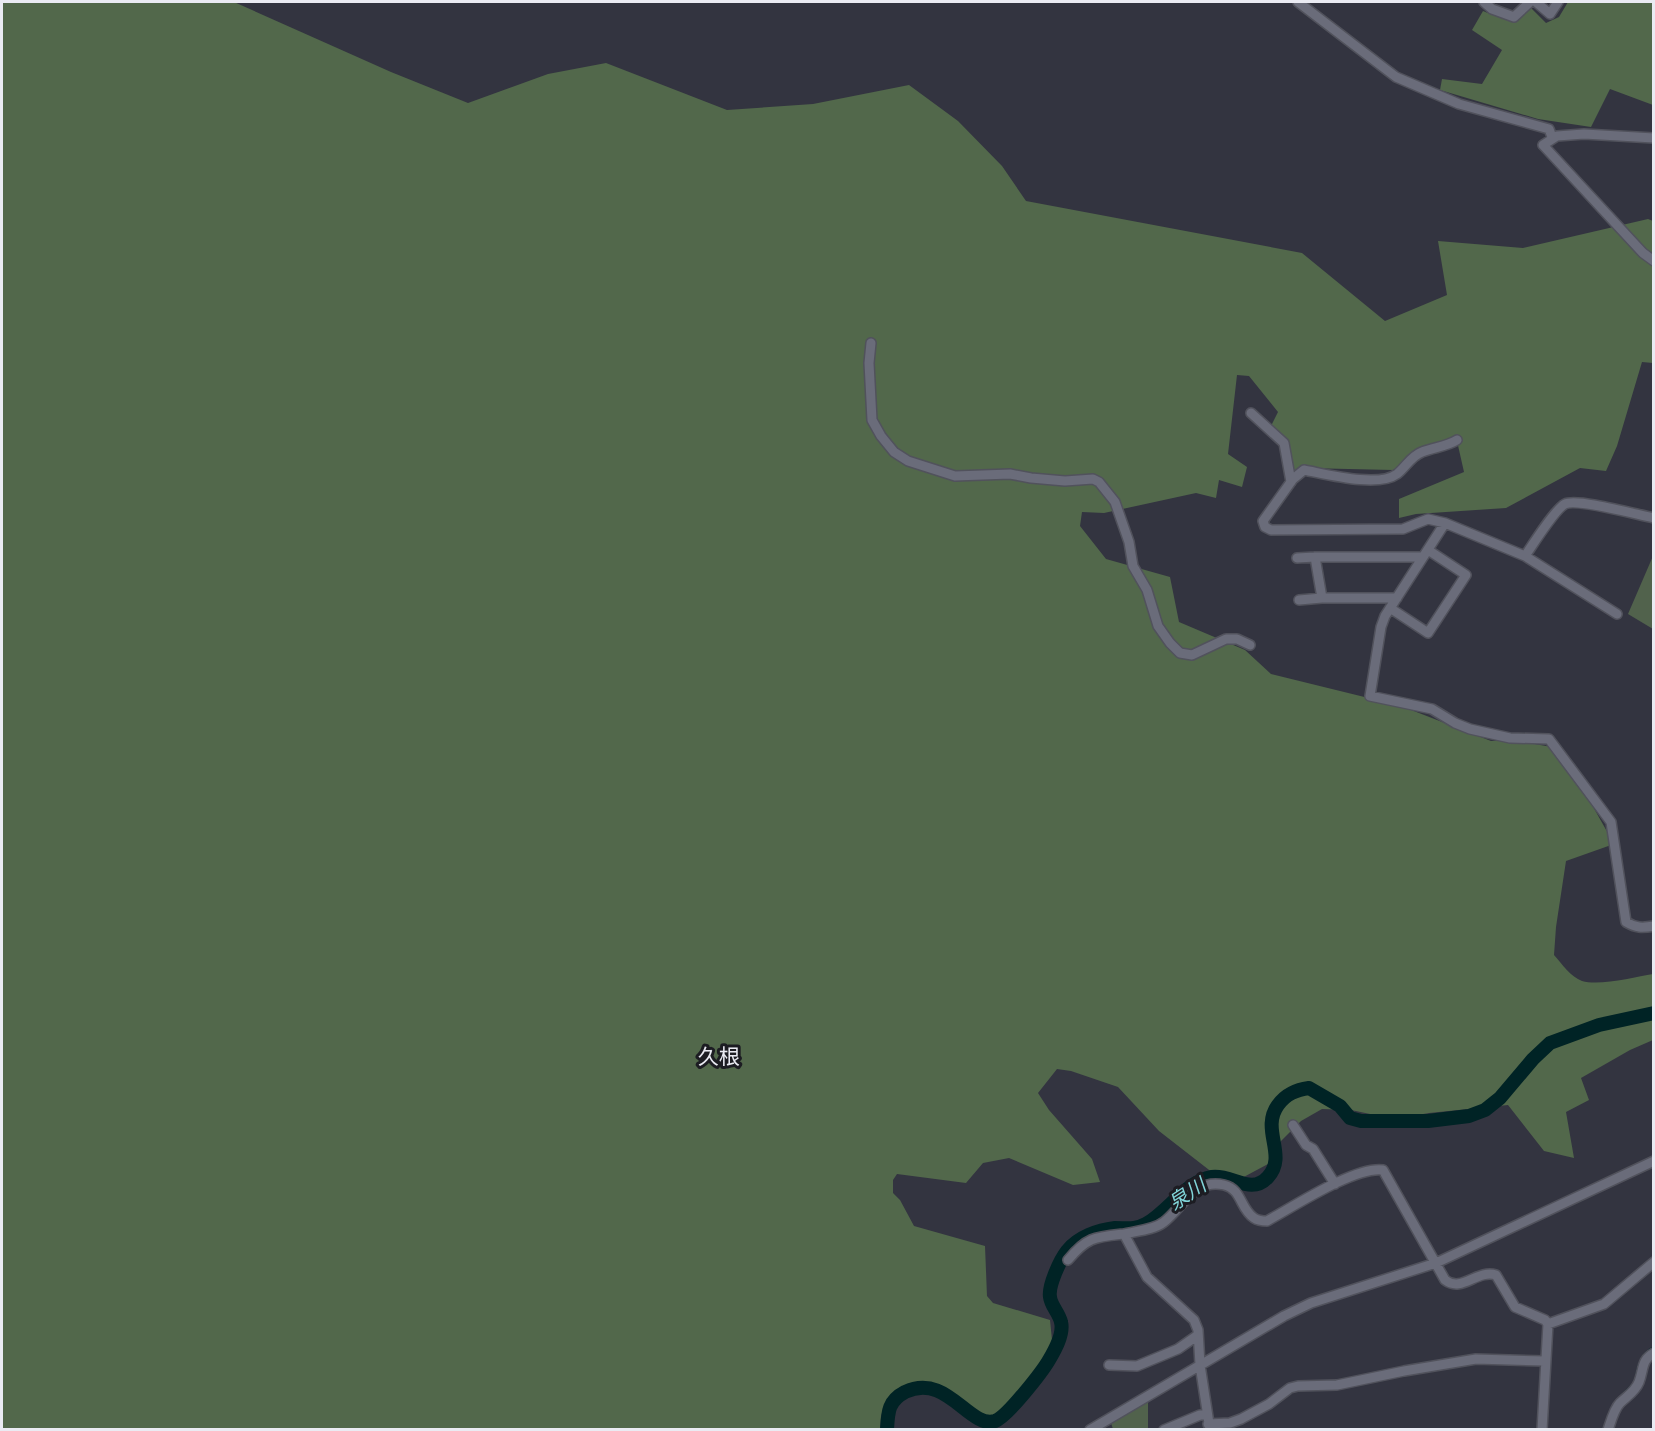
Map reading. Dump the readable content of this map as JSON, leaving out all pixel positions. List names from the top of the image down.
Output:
{
  "districts": ["久根"],
  "water": ["泉川"]
}
